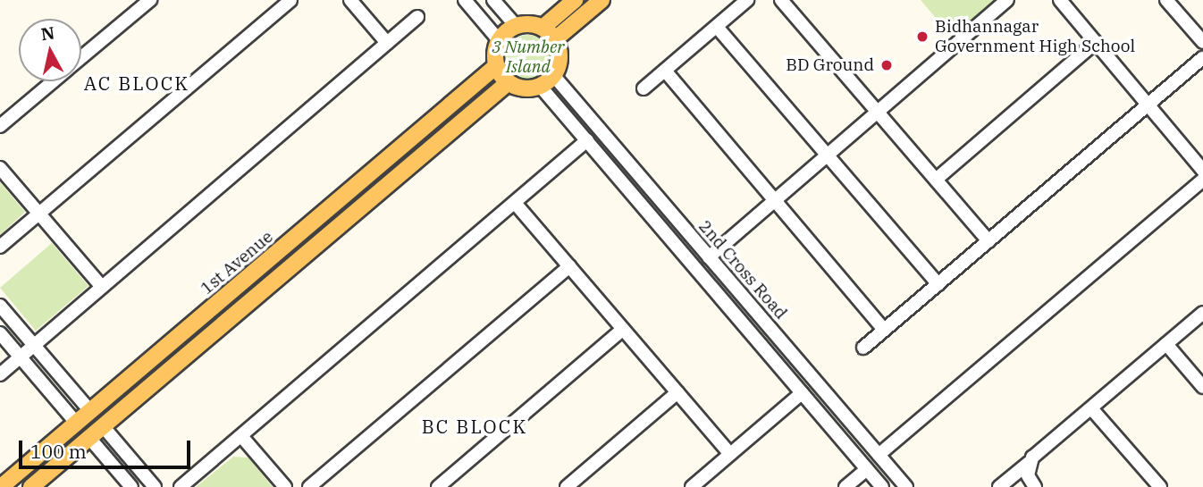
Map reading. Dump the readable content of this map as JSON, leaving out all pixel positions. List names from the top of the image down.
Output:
{
  "streets": {
    "main road": ["1st Avenue"],
    "street": ["2nd Cross Road"]
  },
  "crossings": [
    ["1st Avenue", "2nd Cross Road"]
  ],
  "districts": ["AC BLOCK", "BC BLOCK"],
  "parks": ["3 Number Island"],
  "places": ["Bidhannagar Government High School", "BD Ground"],
  "scale_bar": "100 m",
  "north": "top"
}
